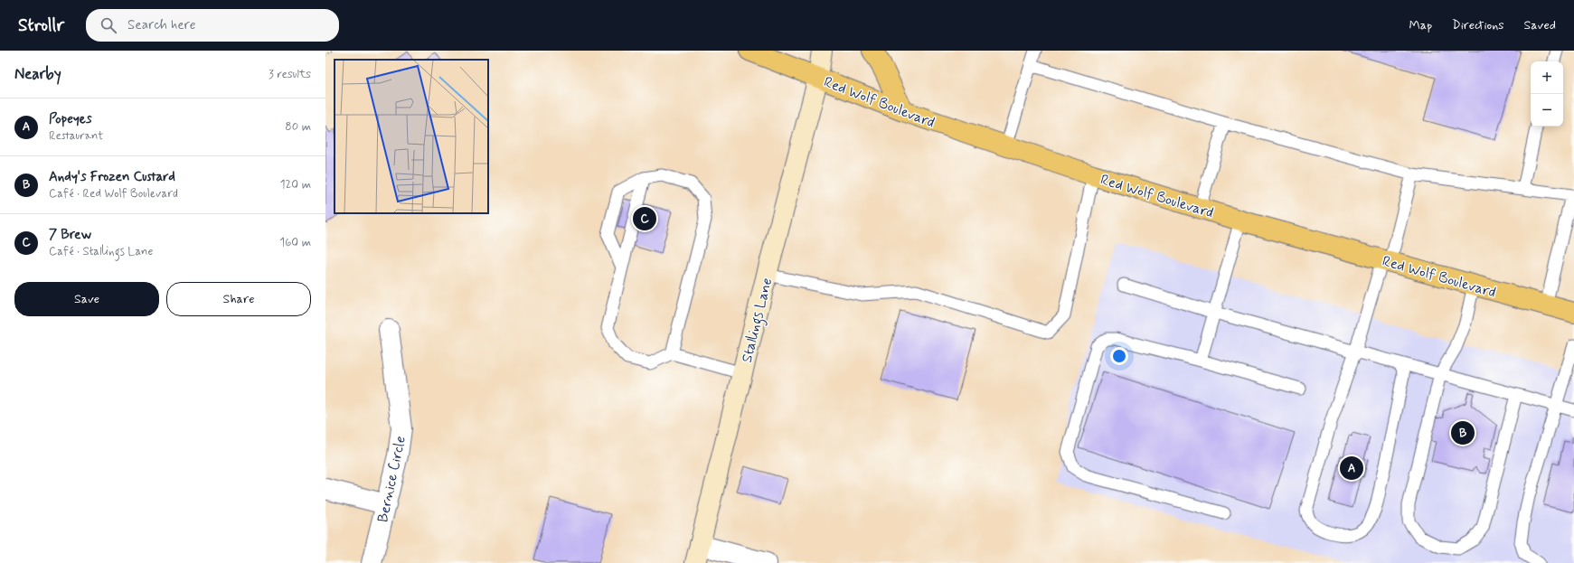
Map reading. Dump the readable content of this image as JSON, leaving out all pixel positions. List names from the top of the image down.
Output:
{
  "streets": {
    "highway": ["Red Wolf Boulevard"],
    "street": ["Stallings Lane", "Bernice Circle"]
  },
  "crossings": [
    ["Red Wolf Boulevard", "Stallings Lane"]
  ],
  "page": {
    "header": "Strollr",
    "search": "Search here",
    "nav": ["Map", "Directions", "Saved"],
    "heading": ["Nearby", "3 results"],
    "map_buttons": ["+", "−"],
    "list": [
      {
        "mark": "A",
        "name": "Popeyes",
        "note": "Restaurant",
        "value": "80 m"
      },
      {
        "mark": "B",
        "name": "Andy's Frozen Custard",
        "note": "Café · Red Wolf Boulevard",
        "value": "120 m"
      },
      {
        "mark": "C",
        "name": "7 Brew",
        "note": "Café · Stallings Lane",
        "value": "160 m"
      }
    ],
    "pins": ["C", "B", "A"],
    "buttons": ["Save", "Share"]
  }
}
